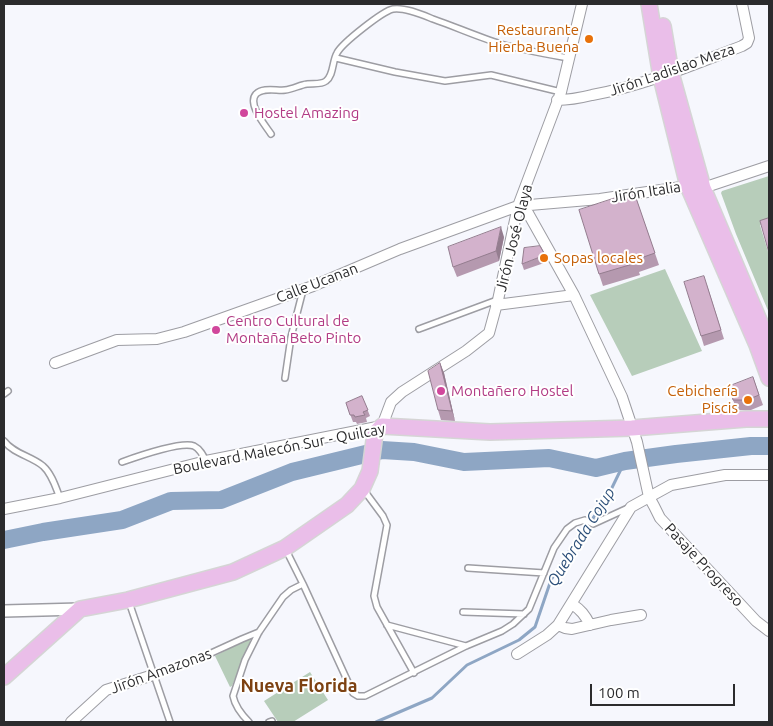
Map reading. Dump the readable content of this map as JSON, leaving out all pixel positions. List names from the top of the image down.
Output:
{
  "streets": {
    "main road": ["Boulevard Malecón Sur - Quilcay"],
    "street": [
      "Jirón Ladislao Meza",
      "Jirón Italia",
      "Jirón José Olaya",
      "Calle Ucanan",
      "Pasaje Progreso",
      "Jirón Amazonas"
    ]
  },
  "crossings": [
    ["Jirón Ladislao Meza", "Jirón José Olaya"],
    ["Jirón Italia", "Jirón José Olaya"],
    ["Jirón Italia", "Calle Ucanan"],
    ["Jirón José Olaya", "Calle Ucanan"],
    ["Jirón José Olaya", "Boulevard Malecón Sur - Quilcay"],
    ["Jirón José Olaya", "Pasaje Progreso"],
    ["Boulevard Malecón Sur - Quilcay", "Pasaje Progreso"]
  ],
  "districts": ["Nueva Florida"],
  "water": ["Quebrada Cojup"],
  "places": [
    "Restaurante Hierba Buena",
    "Hostel Amazing",
    "Sopas locales",
    "Centro Cultural de Montaña Beto Pinto",
    "Montañero Hostel",
    "Cebichería Piscis"
  ],
  "scale_bar": "100 m"
}
